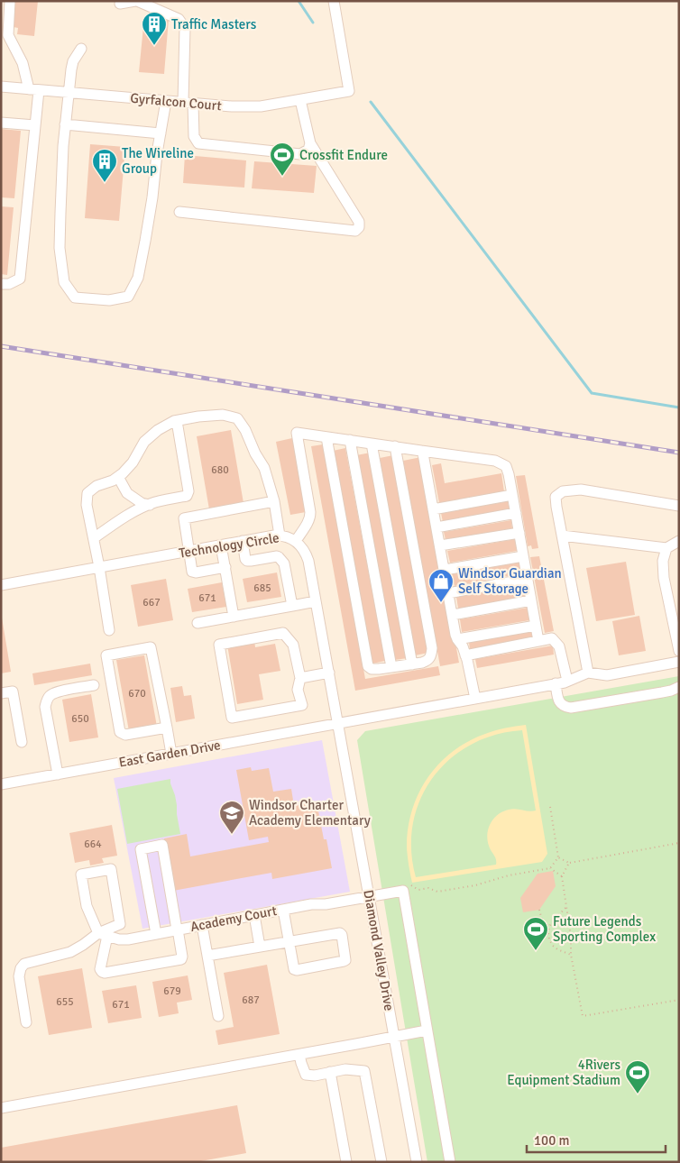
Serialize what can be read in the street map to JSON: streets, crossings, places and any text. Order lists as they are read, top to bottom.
{
  "streets": {
    "street": [
      "Gyrfalcon Court",
      "Technology Circle",
      "East Garden Drive",
      "Academy Court",
      "Diamond Valley Drive"
    ]
  },
  "crossings": [
    ["Technology Circle", "East Garden Drive"],
    ["Technology Circle", "Diamond Valley Drive"],
    ["East Garden Drive", "Diamond Valley Drive"],
    ["Academy Court", "Diamond Valley Drive"]
  ],
  "places": {
    "building": ["Traffic Masters", "The Wireline Group"],
    "sports": ["Crossfit Endure", "Future Legends Sporting Complex", "4Rivers Equipment Stadium"],
    "shop": ["Windsor Guardian Self Storage"],
    "school or university": ["Windsor Charter Academy Elementary"]
  },
  "house_numbers": [
    "680",
    "685",
    "671",
    "667",
    "670",
    "650",
    "664",
    "679",
    "687",
    "655",
    "671"
  ],
  "scale_bar": "100 m"
}
